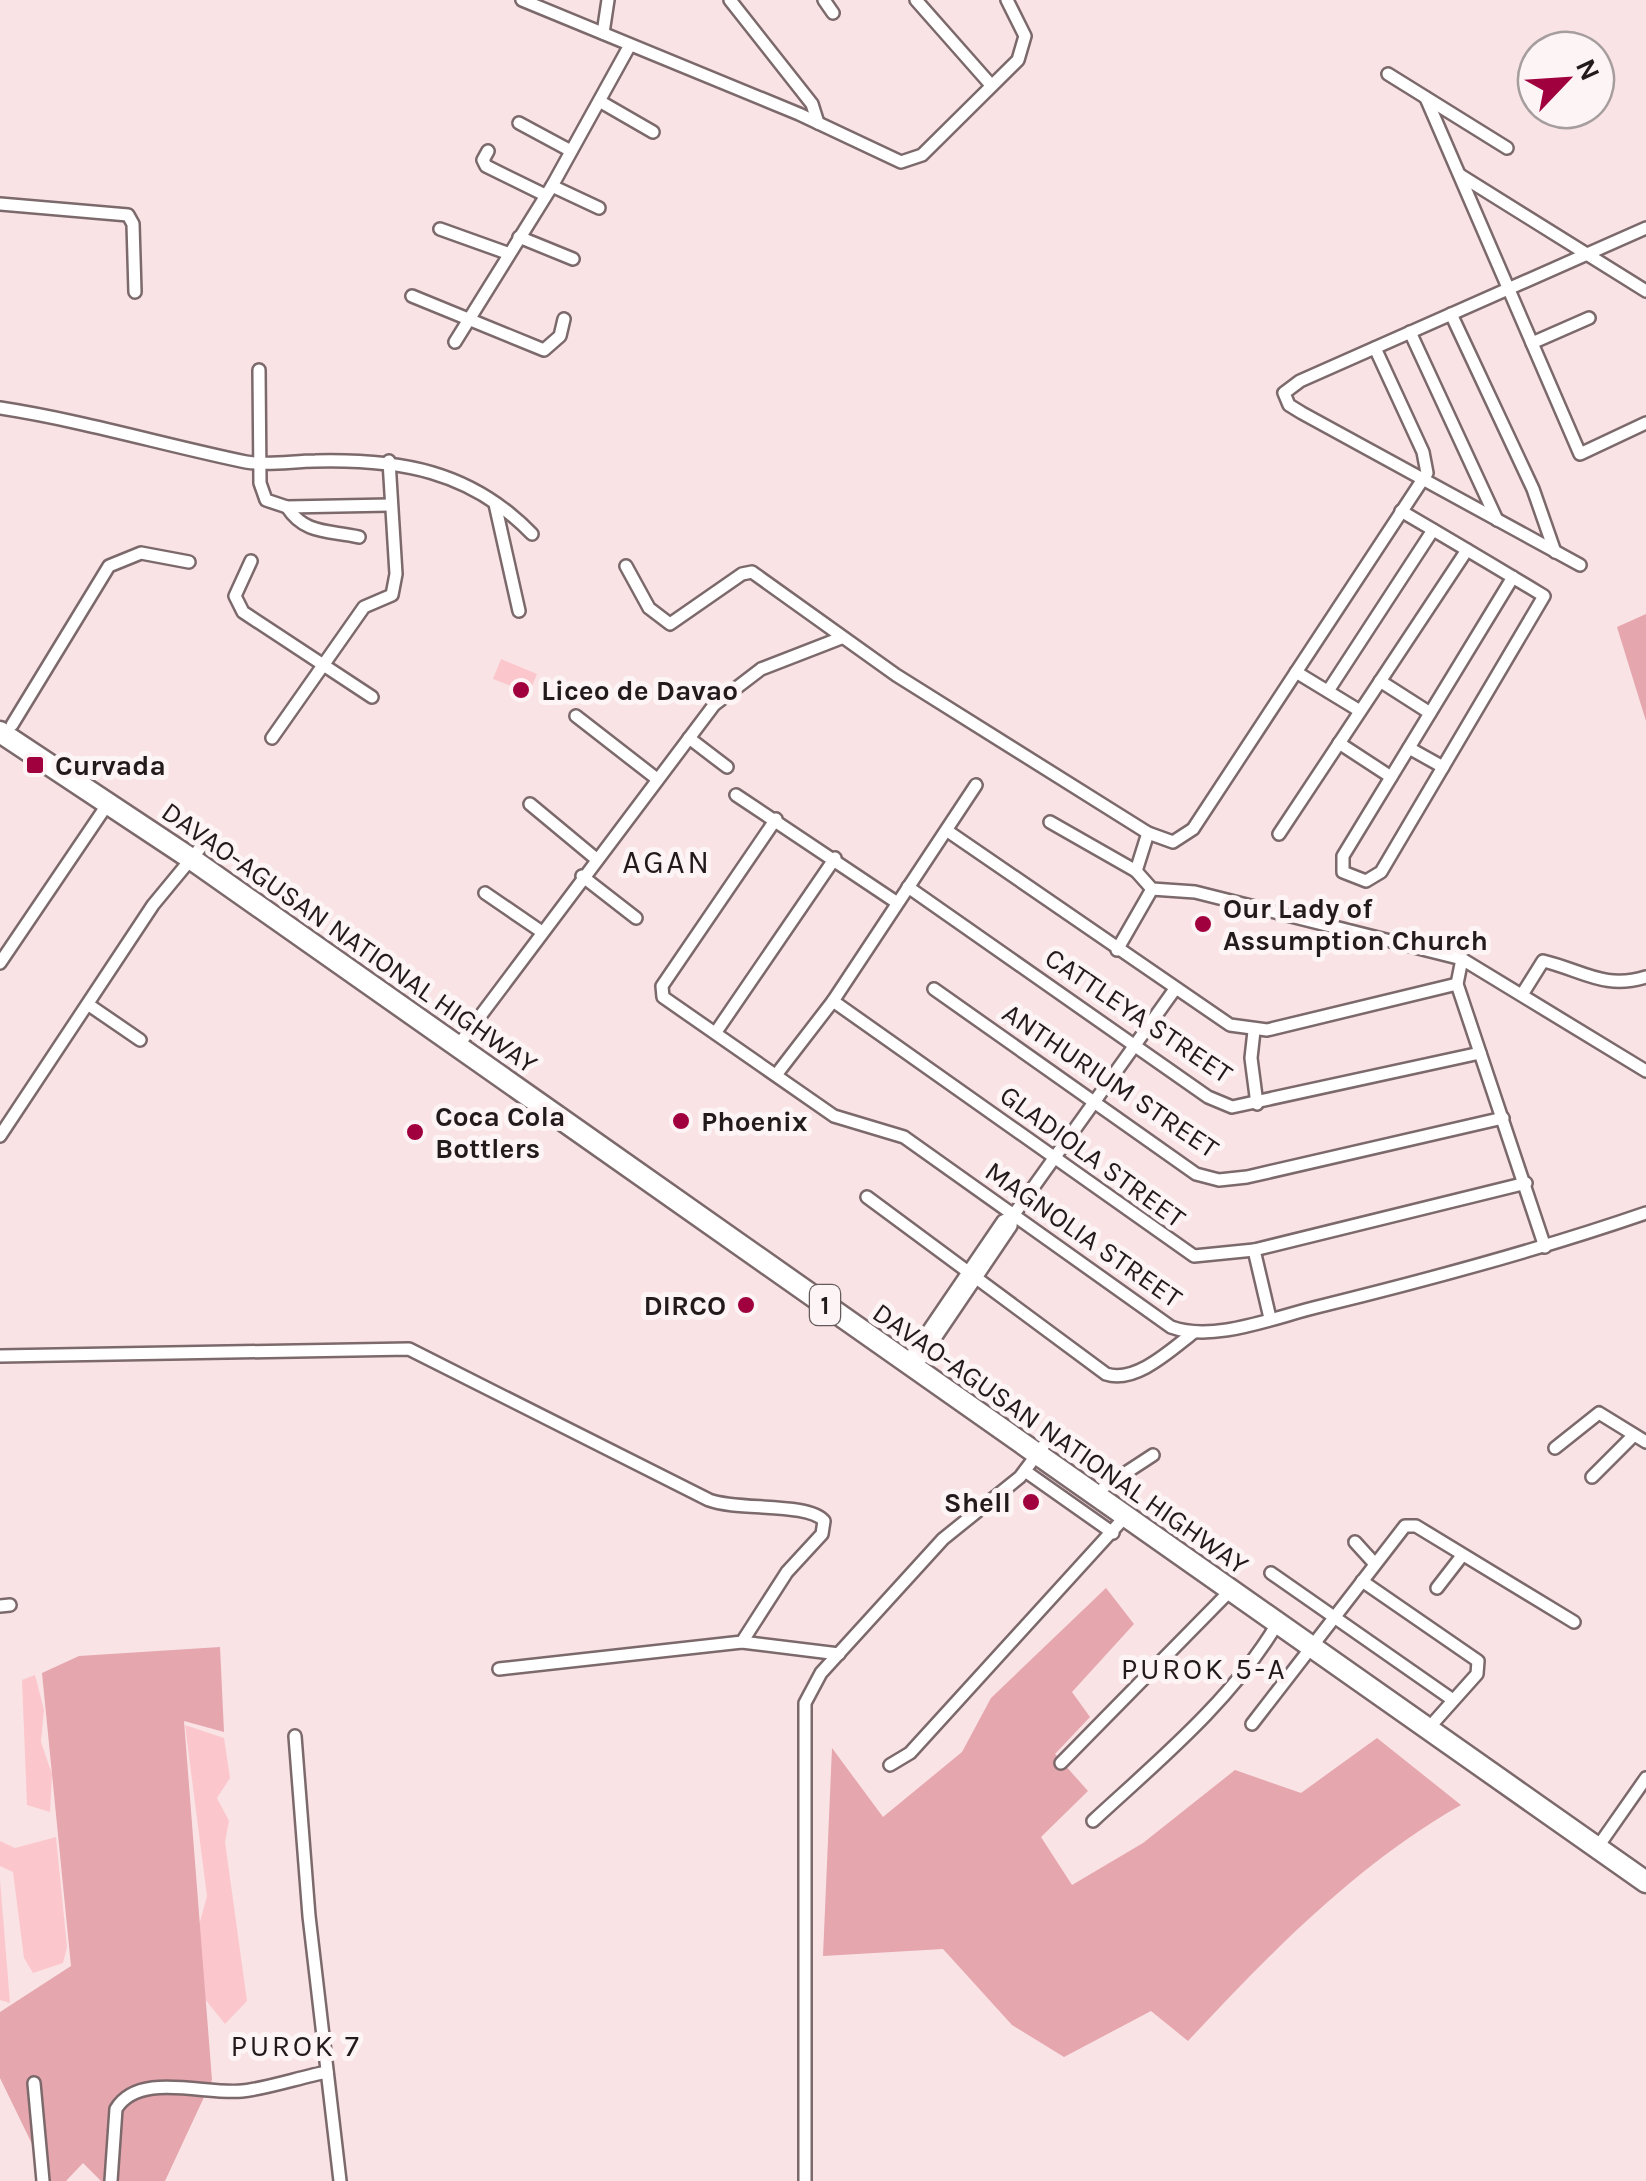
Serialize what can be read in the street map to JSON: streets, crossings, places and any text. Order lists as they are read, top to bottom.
{
  "streets": {
    "highway": ["DAVAO-AGUSAN NATIONAL HIGHWAY", "1"],
    "street": [
      "CATTLEYA STREET",
      "ANTHURIUM STREET",
      "GLADIOLA STREET",
      "MAGNOLIA STREET"
    ]
  },
  "districts": ["AGAN", "PUROK 5-A", "PUROK 7"],
  "places": {
    "other": [
      "Liceo de Davao",
      "Our Lady of Assumption Church",
      "Phoenix",
      "Coca Cola Bottlers",
      "DIRCO",
      "Shell"
    ],
    "transit": ["Curvada"]
  },
  "north": "top right"
}
